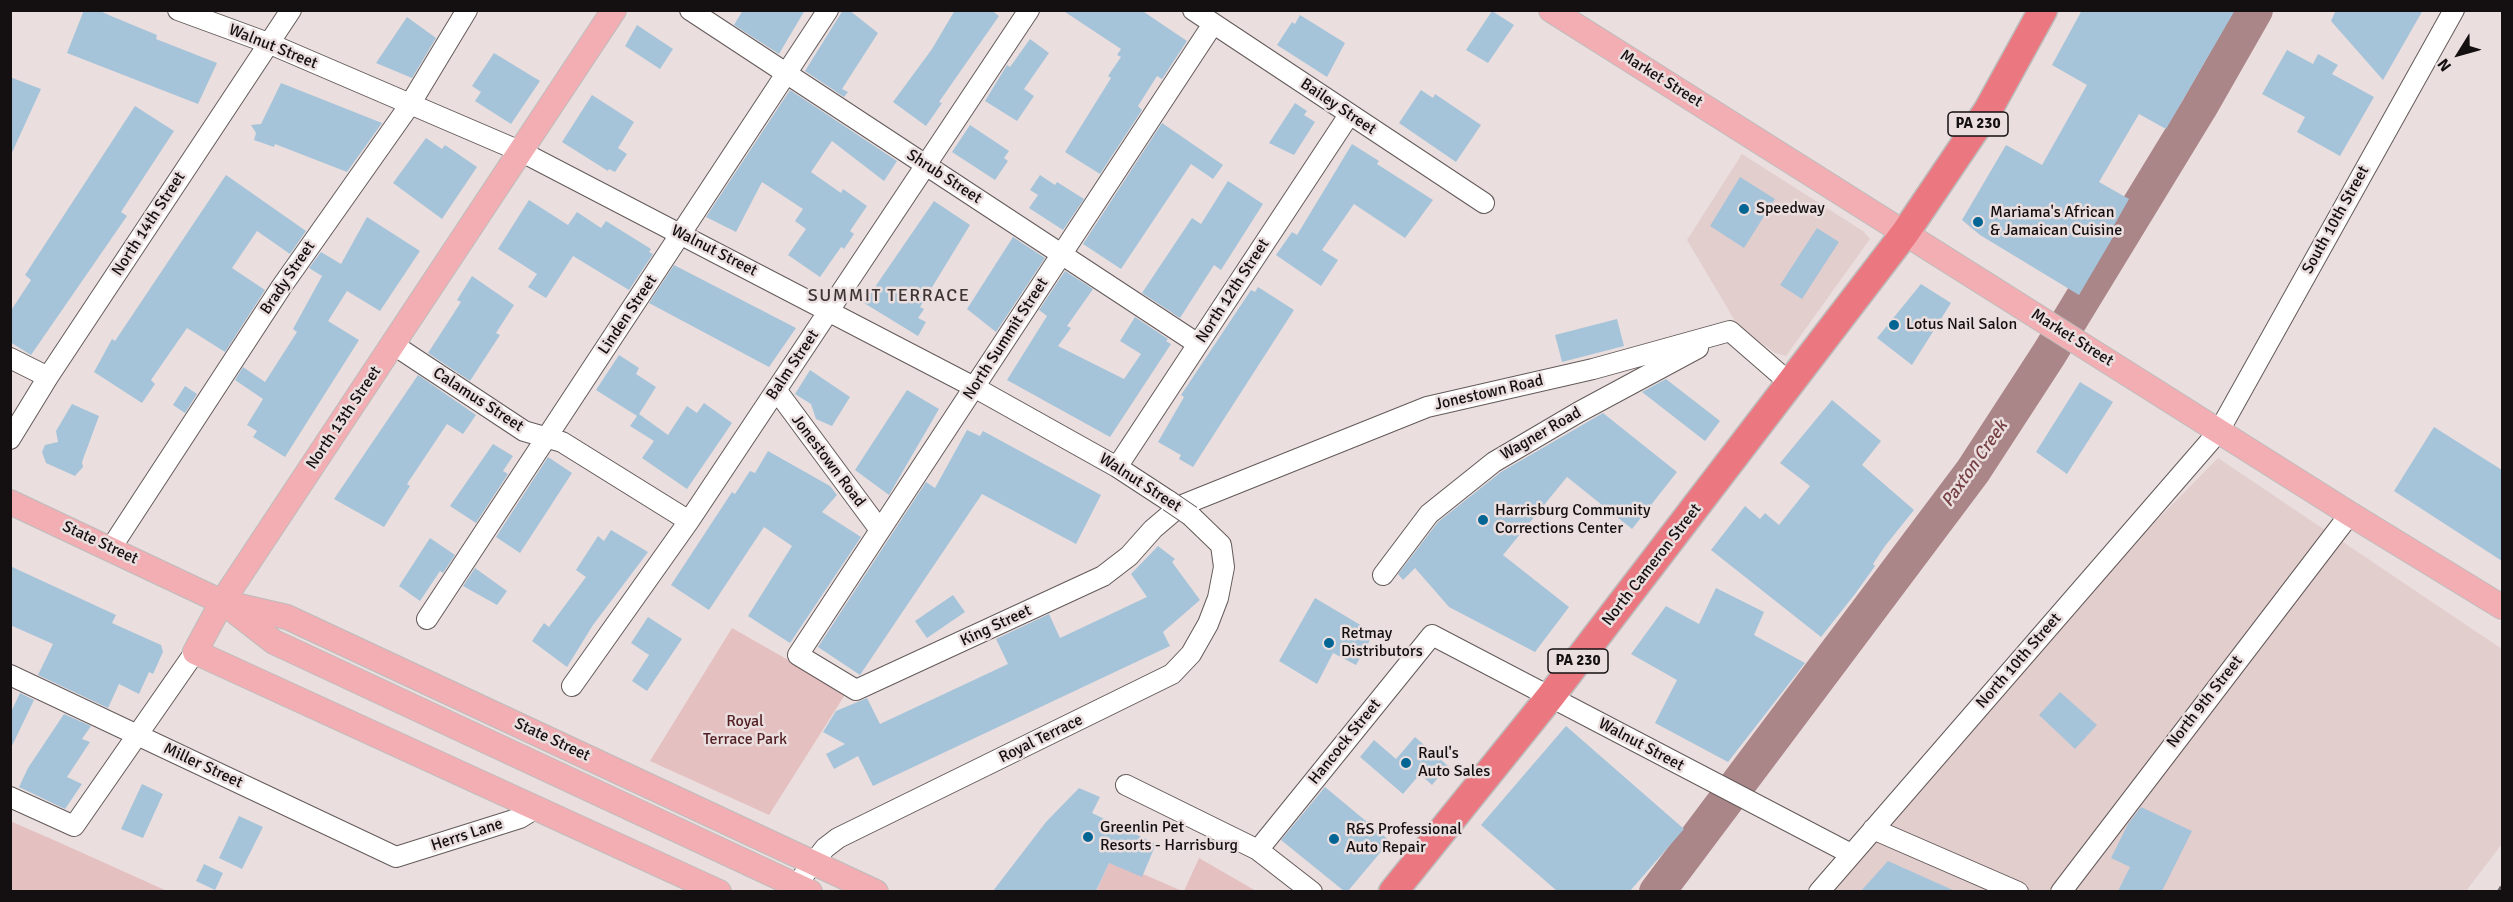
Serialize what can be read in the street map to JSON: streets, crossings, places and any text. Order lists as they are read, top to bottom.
{
  "streets": {
    "highway": ["PA 230", "North Cameron Street"],
    "main road": ["Market Street", "North 13th Street", "State Street"],
    "street": [
      "Walnut Street",
      "Bailey Street",
      "Shrub Street",
      "South 10th Street",
      "North 14th Street",
      "Brady Street",
      "North 12th Street",
      "Linden Street",
      "North Summit Street",
      "Balm Street",
      "Jonestown Road",
      "Calamus Street",
      "Wagner Road",
      "King Street",
      "North 10th Street",
      "North 9th Street",
      "Royal Terrace",
      "Hancock Street",
      "Miller Street",
      "Herrs Lane"
    ]
  },
  "crossings": [
    ["Walnut Street", "North 14th Street"],
    ["Walnut Street", "Brady Street"],
    ["Walnut Street", "North 12th Street"],
    ["Walnut Street", "Linden Street"],
    ["Walnut Street", "North Summit Street"],
    ["Walnut Street", "Balm Street"],
    ["Walnut Street", "Jonestown Road"],
    ["Walnut Street", "North 13th Street"],
    ["Walnut Street", "North Cameron Street"],
    ["Walnut Street", "King Street"],
    ["Walnut Street", "North 10th Street"],
    ["Walnut Street", "Royal Terrace"],
    ["Walnut Street", "Hancock Street"],
    ["Market Street", "PA 230"],
    ["Market Street", "South 10th Street"],
    ["Market Street", "North Cameron Street"],
    ["Market Street", "North 10th Street"],
    ["Market Street", "North 9th Street"],
    ["Bailey Street", "North 12th Street"],
    ["Bailey Street", "North Summit Street"],
    ["PA 230", "North Cameron Street"],
    ["Shrub Street", "North 12th Street"],
    ["Shrub Street", "Linden Street"],
    ["Shrub Street", "North Summit Street"],
    ["Shrub Street", "Balm Street"],
    ["South 10th Street", "North 10th Street"],
    ["Brady Street", "State Street"],
    ["Linden Street", "Calamus Street"],
    ["North Summit Street", "Jonestown Road"],
    ["North Summit Street", "King Street"],
    ["Balm Street", "Jonestown Road"],
    ["Balm Street", "Calamus Street"],
    ["Jonestown Road", "Wagner Road"],
    ["Jonestown Road", "King Street"],
    ["Calamus Street", "North 13th Street"],
    ["North 13th Street", "State Street"],
    ["North 13th Street", "Miller Street"],
    ["State Street", "Royal Terrace"],
    ["Miller Street", "Herrs Lane"]
  ],
  "districts": ["SUMMIT TERRACE"],
  "water": ["Paxton Creek"],
  "parks": ["Royal Terrace Park"],
  "places": [
    "Speedway",
    "Mariama's African & Jamaican Cuisine",
    "Lotus Nail Salon",
    "Harrisburg Community Corrections Center",
    "Retmay Distributors",
    "Raul's Auto Sales",
    "Greenlin Pet Resorts - Harrisburg",
    "R&S Professional Auto Repair"
  ],
  "north": "bottom left"
}
